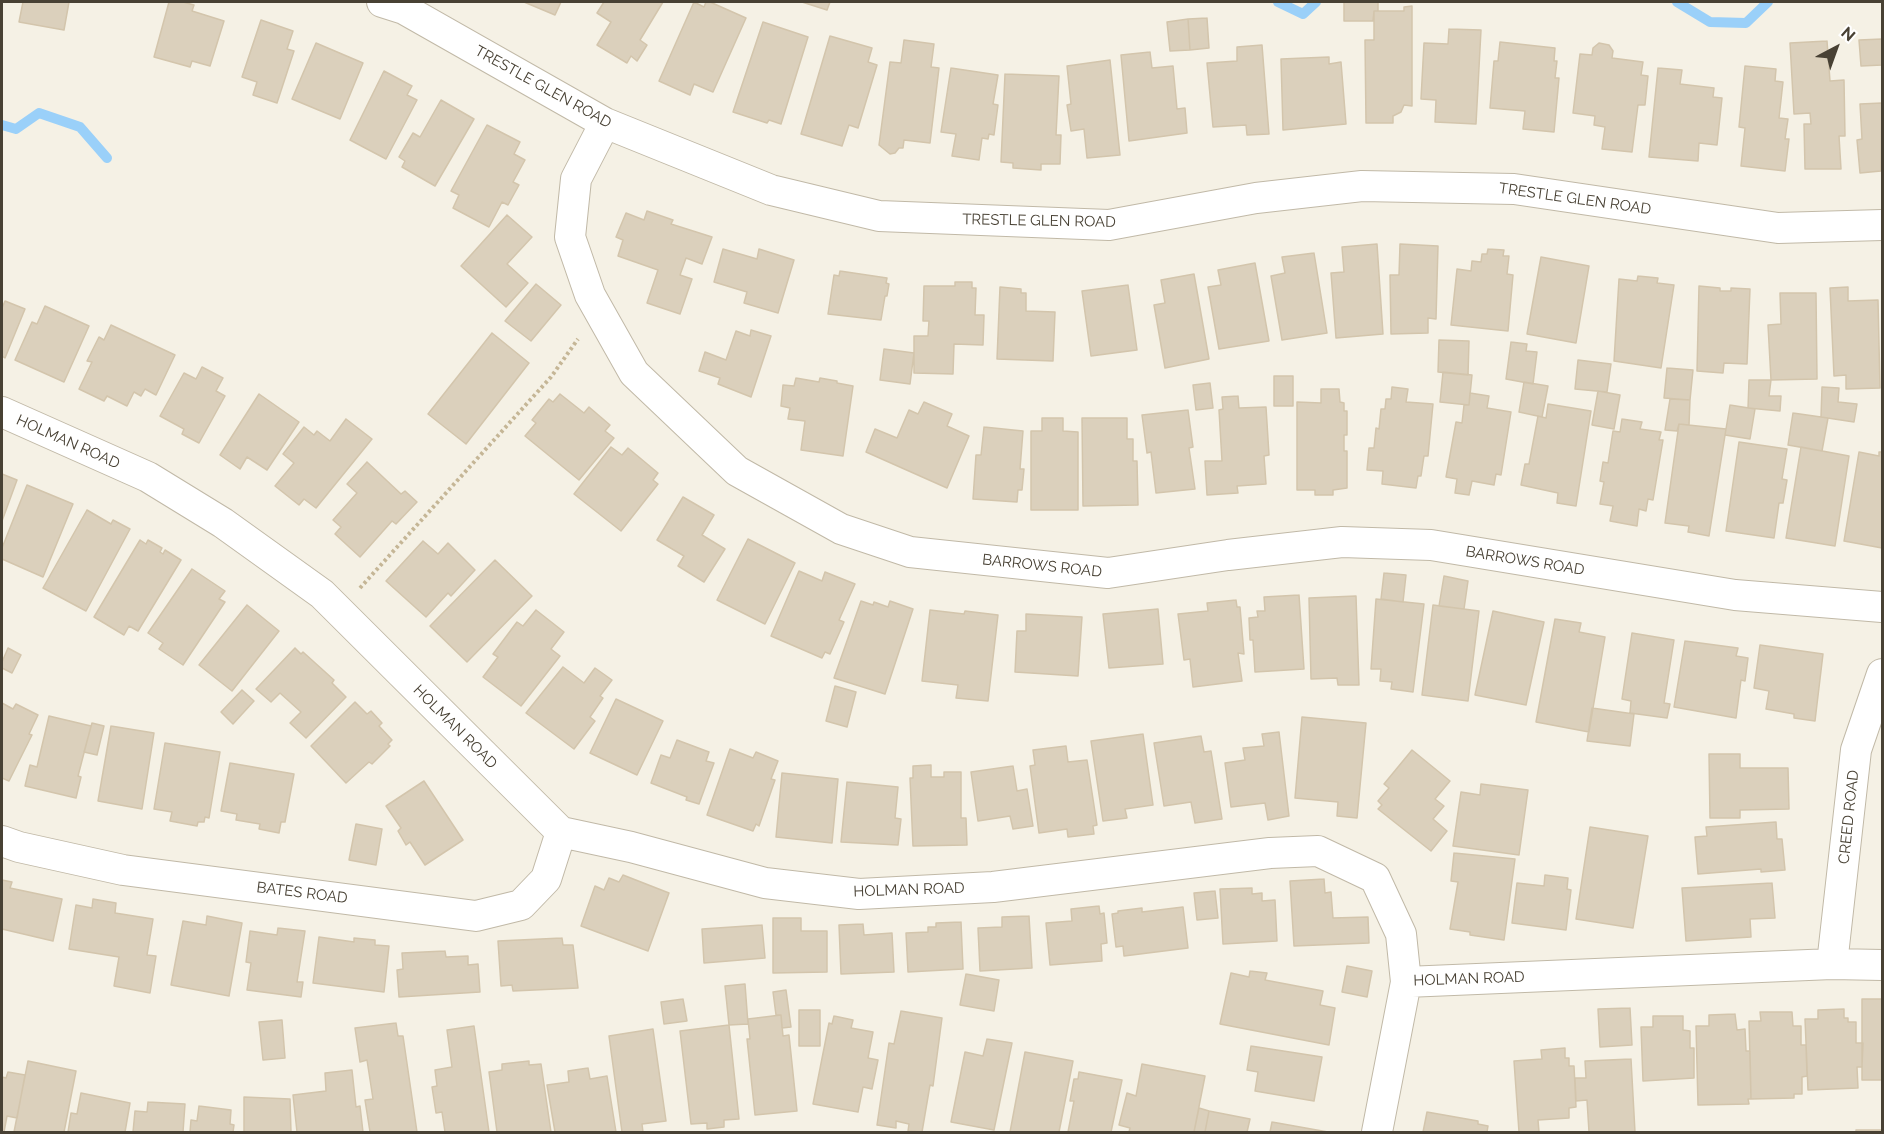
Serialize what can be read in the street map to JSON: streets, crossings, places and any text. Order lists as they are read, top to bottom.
{
  "streets": {
    "street": [
      "TRESTLE GLEN ROAD",
      "HOLMAN ROAD",
      "BARROWS ROAD",
      "CREED ROAD",
      "BATES ROAD"
    ]
  },
  "crossings": [
    ["TRESTLE GLEN ROAD", "BARROWS ROAD"],
    ["HOLMAN ROAD", "CREED ROAD"],
    ["HOLMAN ROAD", "BATES ROAD"]
  ],
  "north": "top right"
}
